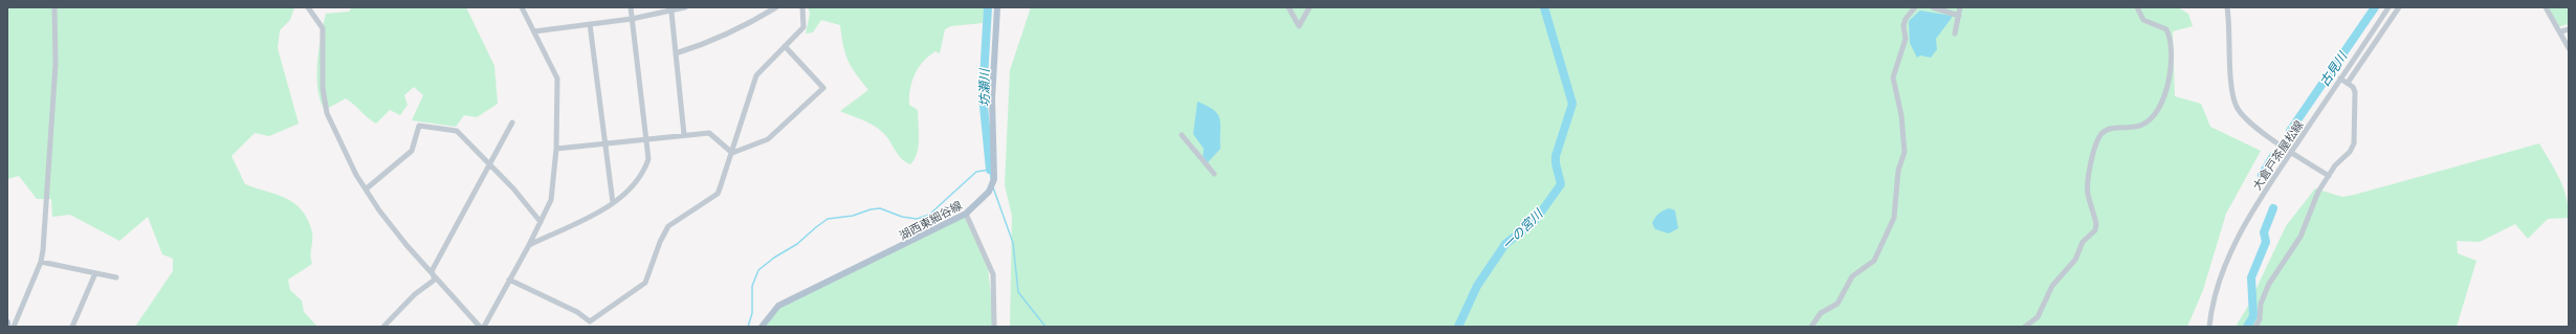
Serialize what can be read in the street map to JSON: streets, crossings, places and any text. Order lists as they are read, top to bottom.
{
  "streets": {
    "main road": ["湖西東細谷線"],
    "street": ["大倉戸茶屋松線"]
  },
  "water": ["古見川", "坊瀬川", "一の宮川"]
}
